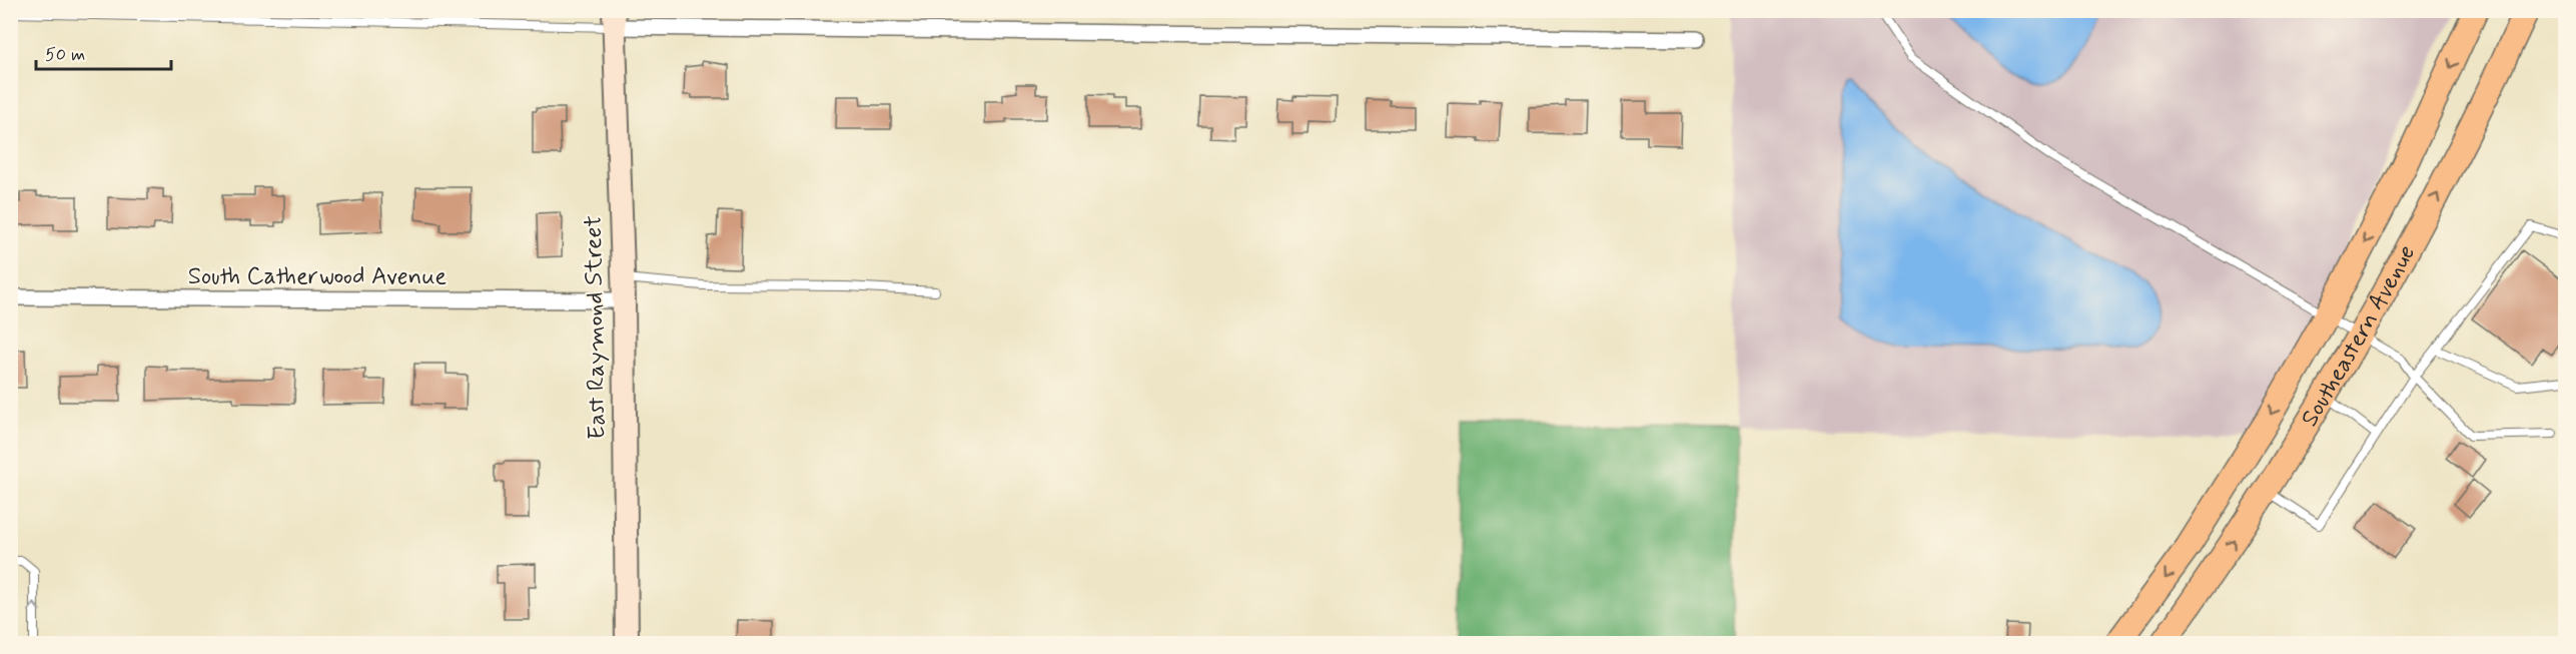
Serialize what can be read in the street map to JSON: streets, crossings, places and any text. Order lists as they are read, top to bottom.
{
  "streets": {
    "main road": ["East Raymond Street", "Southeastern Avenue"],
    "street": ["South Catherwood Avenue"]
  },
  "crossings": [
    ["South Catherwood Avenue", "East Raymond Street"]
  ],
  "scale_bar": "50 m"
}
